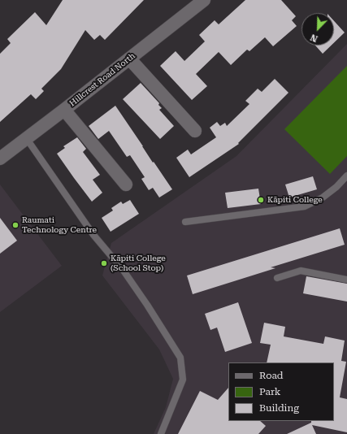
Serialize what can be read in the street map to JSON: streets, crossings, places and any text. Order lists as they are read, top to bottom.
{
  "streets": {
    "street": ["Hillcrest Road North"]
  },
  "places": ["Kāpiti College", "Raumati Technology Centre", "Kāpiti College (School Stop)"],
  "legend": ["Road", "Park", "Building"],
  "north": "bottom left"
}
